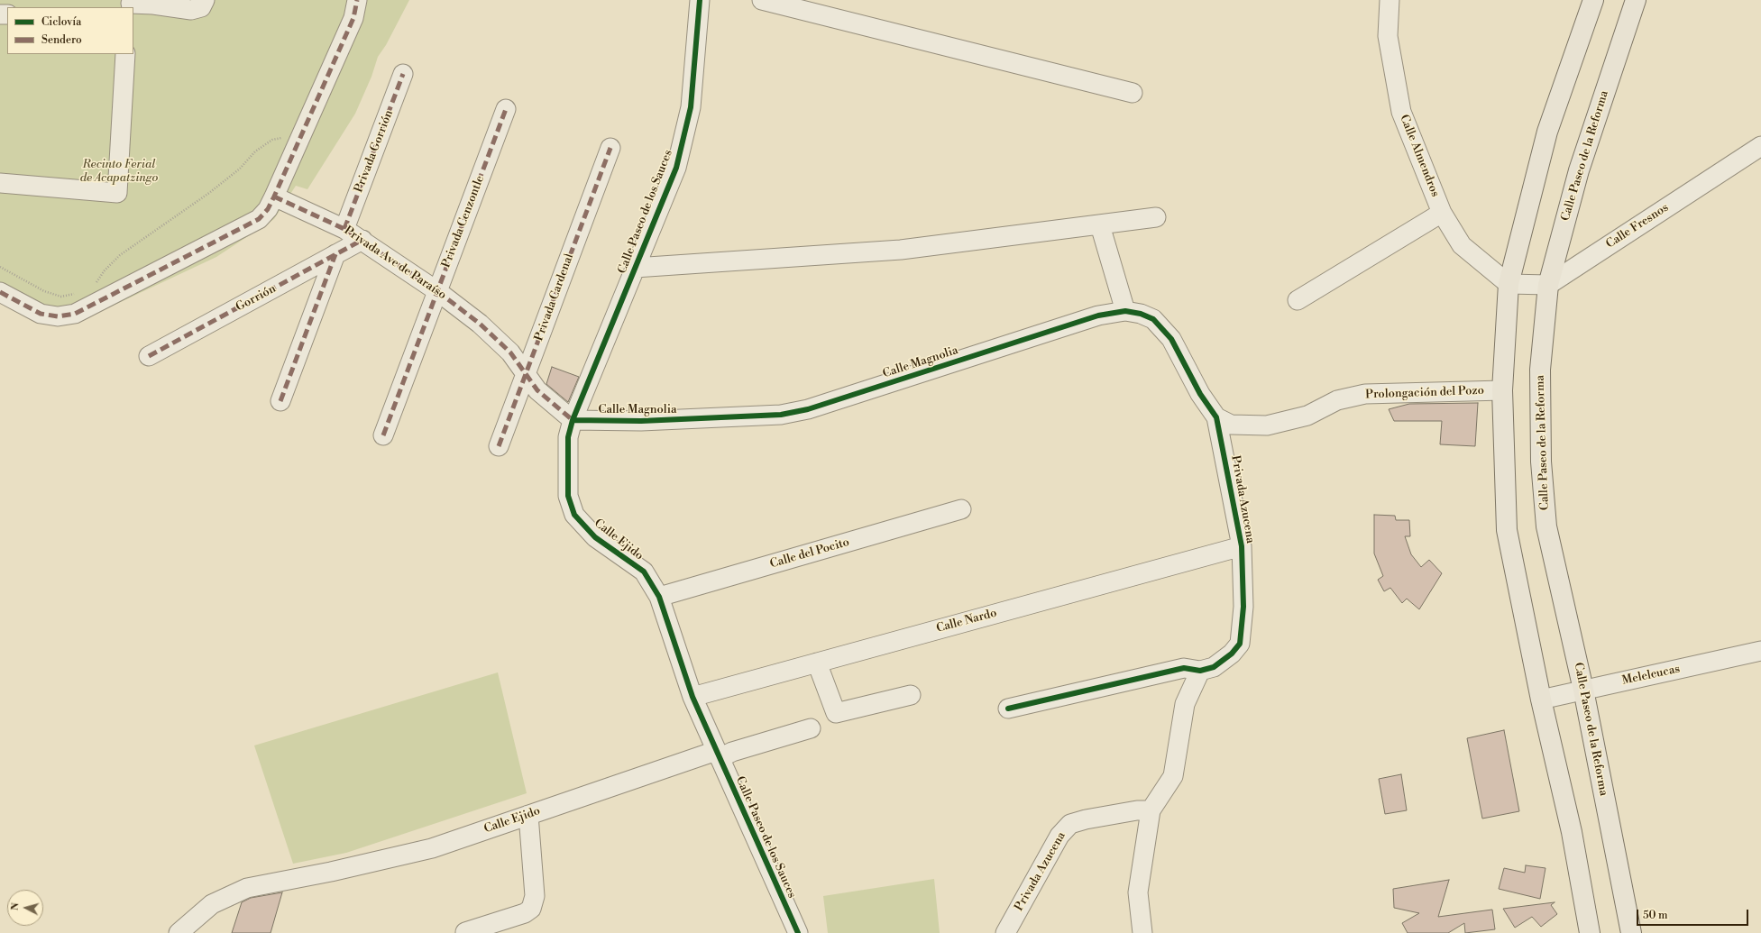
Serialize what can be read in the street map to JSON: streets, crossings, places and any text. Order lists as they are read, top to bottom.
{
  "streets": {
    "main road": ["Calle Paseo de la Reforma"],
    "street": [
      "Privada Gorrión",
      "Calle Almendros",
      "Calle Paseo de los Sauces",
      "Privada Cenzontle",
      "Calle Fresnos",
      "Privada Ave de Paraíso",
      "Privada Cardenal",
      "Gorrión",
      "Calle Magnolia",
      "Prolongación del Pozo",
      "Privada Azucena",
      "Calle Ejido",
      "Calle del Pocito",
      "Calle Nardo",
      "Meleleucas"
    ]
  },
  "crossings": [
    ["Privada Gorrión", "Privada Ave de Paraíso"],
    ["Calle Paseo de la Reforma", "Calle Fresnos"],
    ["Calle Paseo de la Reforma", "Meleleucas"],
    ["Calle Paseo de los Sauces", "Privada Ave de Paraíso"],
    ["Calle Paseo de los Sauces", "Calle Magnolia"],
    ["Calle Paseo de los Sauces", "Calle Ejido"],
    ["Privada Cenzontle", "Privada Ave de Paraíso"],
    ["Privada Ave de Paraíso", "Privada Cardenal"],
    ["Privada Ave de Paraíso", "Gorrión"],
    ["Privada Ave de Paraíso", "Calle Magnolia"],
    ["Privada Ave de Paraíso", "Calle Ejido"],
    ["Calle Magnolia", "Prolongación del Pozo"],
    ["Calle Magnolia", "Privada Azucena"],
    ["Calle Magnolia", "Calle Ejido"],
    ["Prolongación del Pozo", "Privada Azucena"],
    ["Privada Azucena", "Calle Nardo"],
    ["Calle Ejido", "Calle del Pocito"],
    ["Calle Ejido", "Calle Nardo"]
  ],
  "parks": ["Recinto Ferial de Acapatzingo"],
  "legend": ["Ciclovía", "Sendero"],
  "scale_bar": "50 m",
  "north": "left"
}
